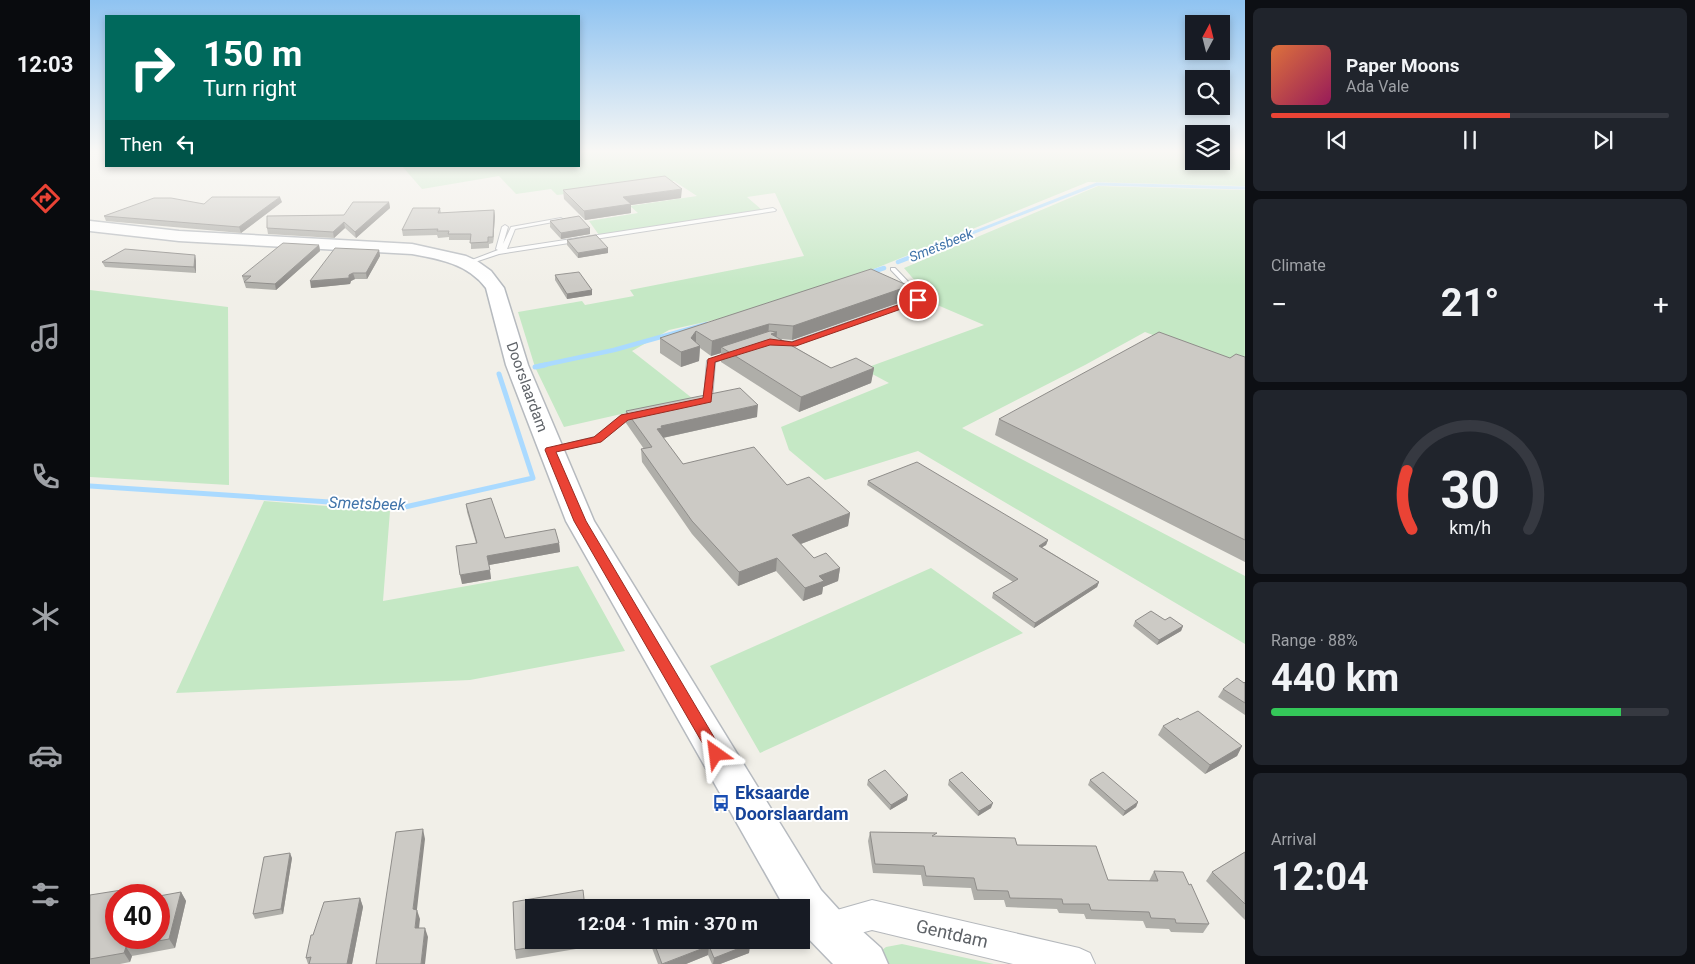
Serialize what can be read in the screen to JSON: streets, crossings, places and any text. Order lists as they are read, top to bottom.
{
  "streets": {
    "street": ["Doorslaardam", "Gentdam"]
  },
  "crossings": [
    ["Doorslaardam", "Gentdam"]
  ],
  "water": ["Smetsbeek"],
  "places": {
    "bus stop": ["Eksaarde Doorslaardam"]
  },
  "north": "top",
  "page": {
    "tabs": "12:03",
    "turn": ["150 m", "Turn right"],
    "song": ["Paper Moons", "Ada Vale"],
    "then": "Then",
    "tile": [
      "Climate",
      ["Range · 88%", "440 km"],
      ["Arrival", "12:04"]
    ],
    "heat": ["−", "21°", "+"],
    "limit": "40",
    "trip": "12:04 · 1 min · 370 m",
    "gauge": ["30", "km/h"]
  }
}
